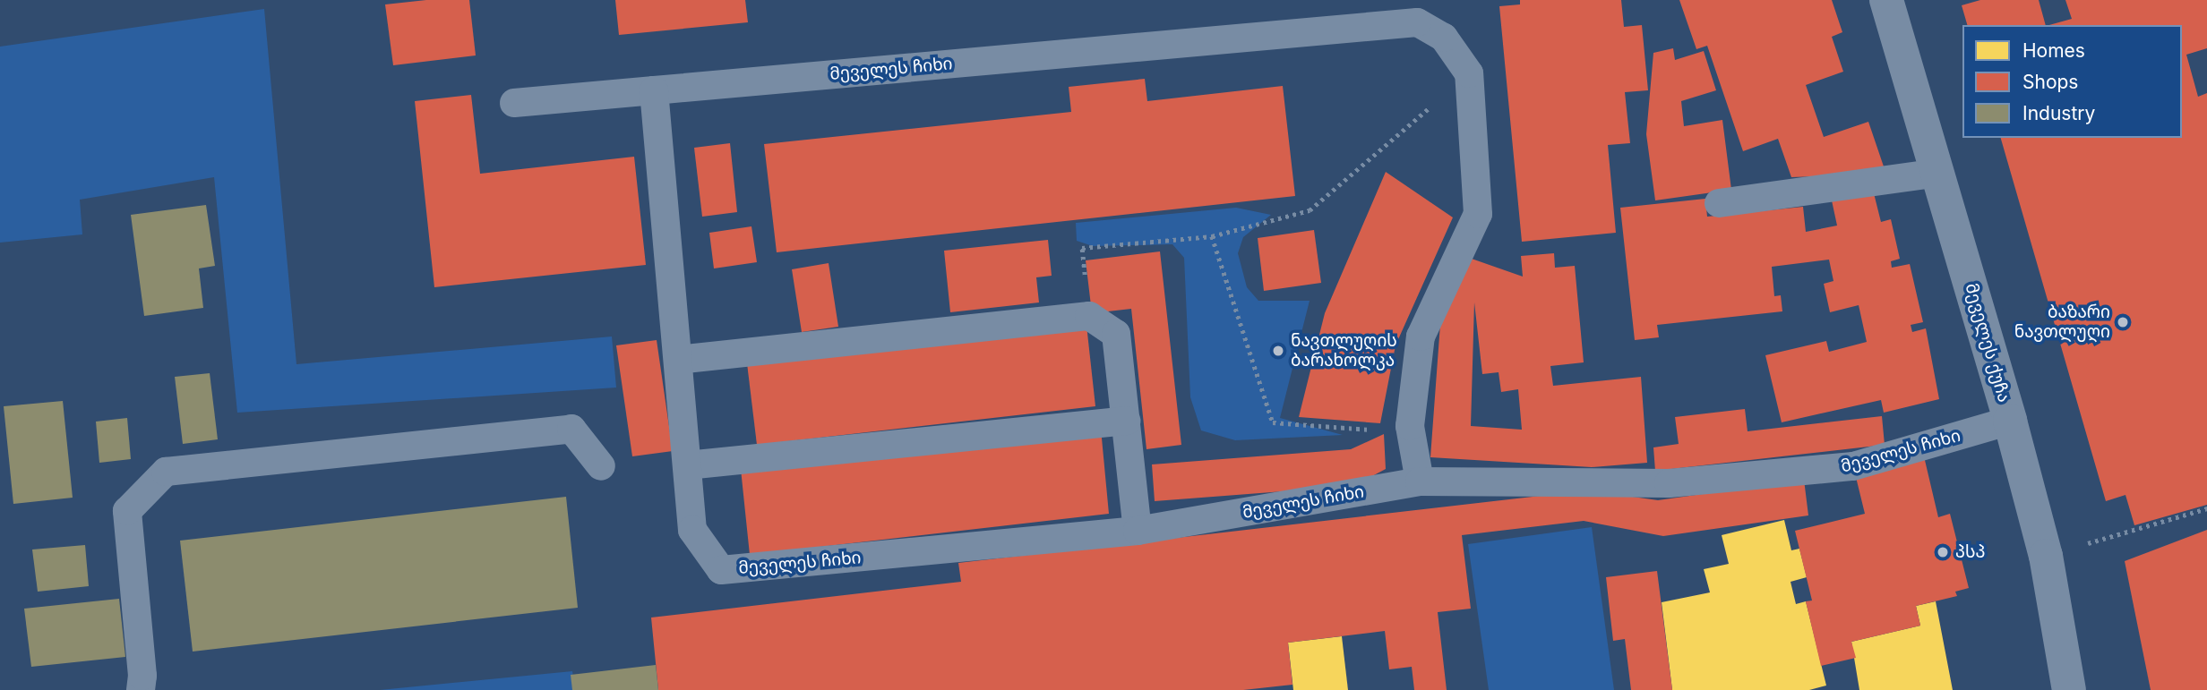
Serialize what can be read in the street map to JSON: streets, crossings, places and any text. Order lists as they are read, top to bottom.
{
  "streets": {
    "street": ["მეველეს ქუჩა"],
    "lane": ["მეველეს ჩიხი"]
  },
  "crossings": [
    ["მეველეს ჩიხი", "მეველეს ქუჩა"]
  ],
  "places": ["ბაზარი ნავთლუღი", "ნავთლუღის ბარახოლკა", "პსპ"],
  "legend": ["Homes", "Shops", "Industry"]
}
